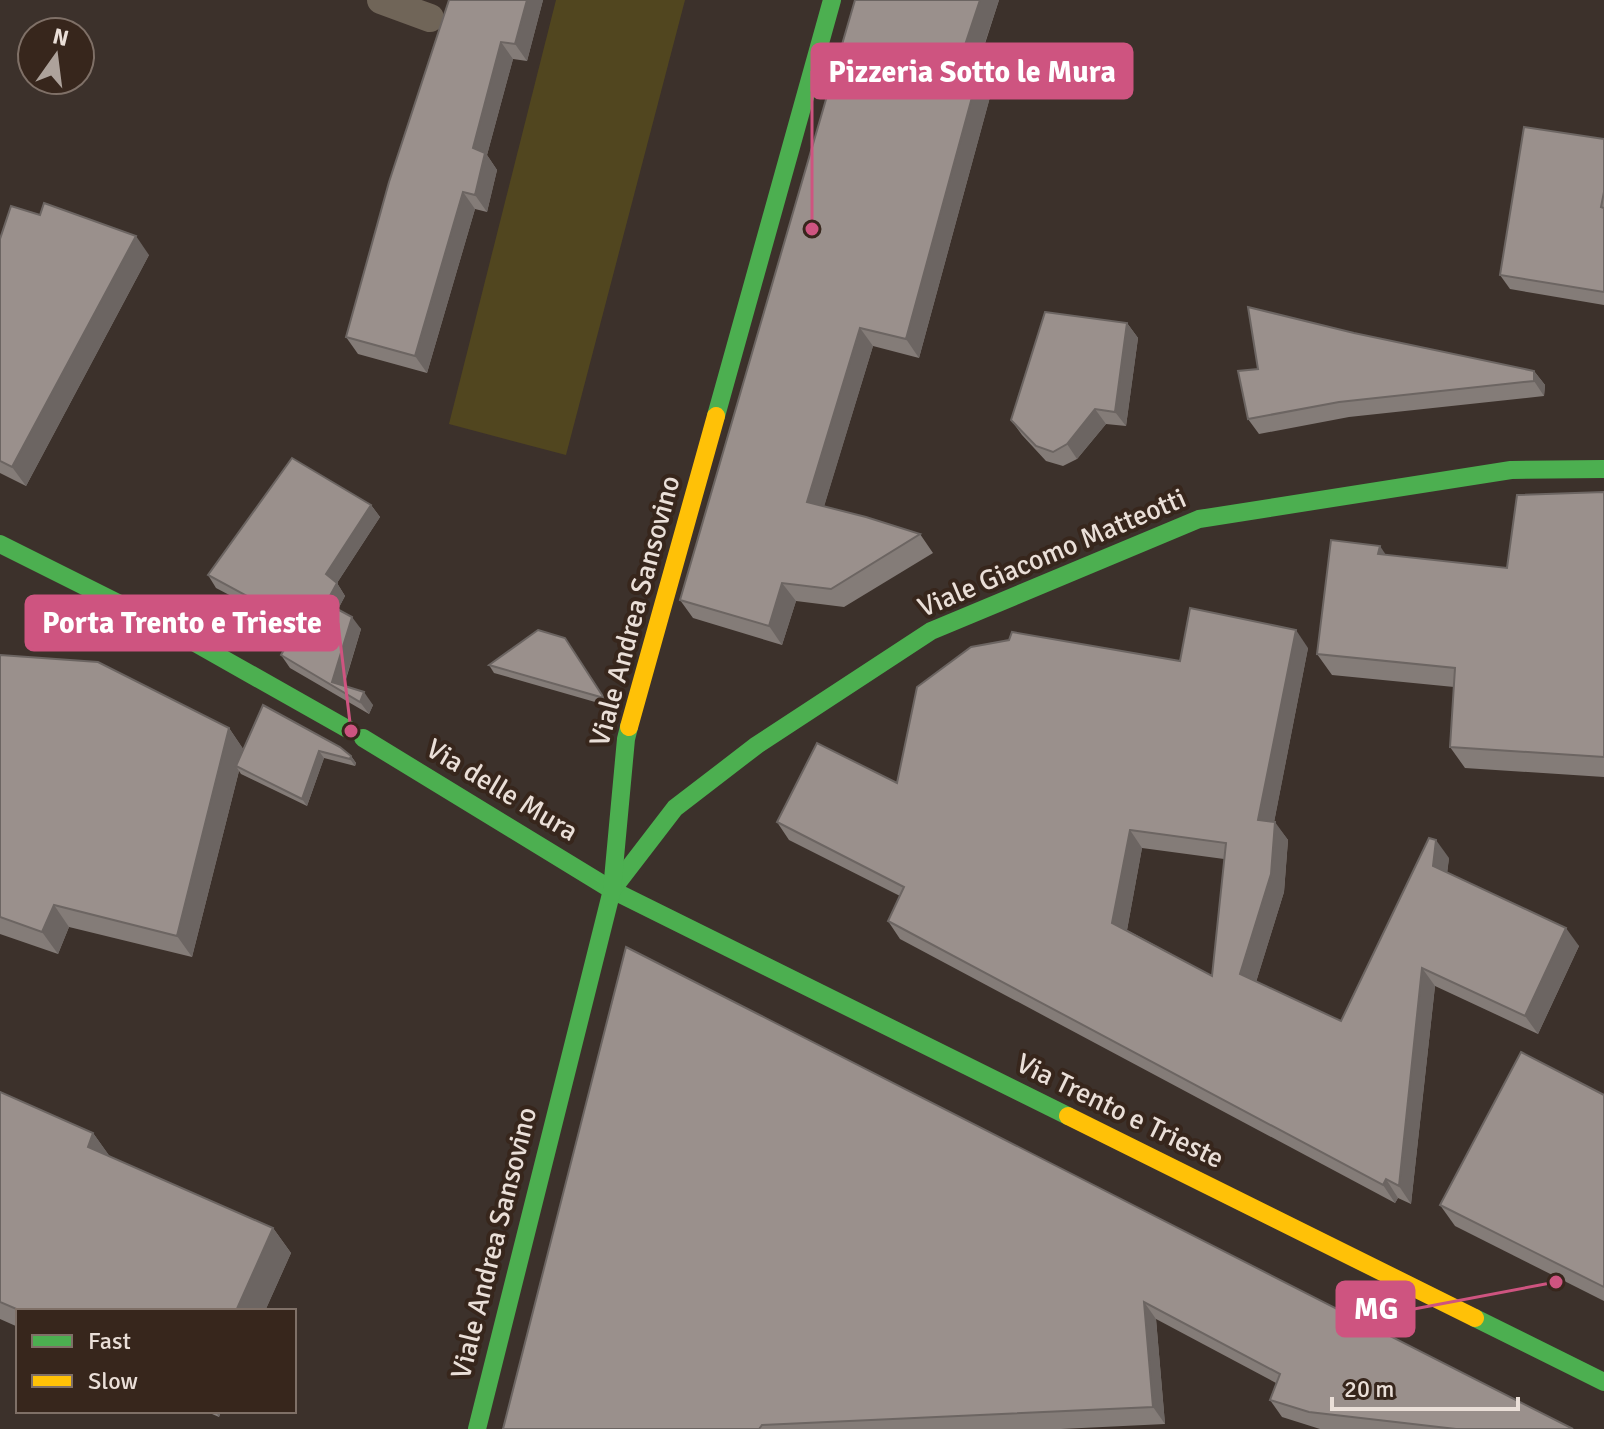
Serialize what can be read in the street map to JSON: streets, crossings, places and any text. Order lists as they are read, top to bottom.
{
  "streets": {
    "main road": [
      "Viale Giacomo Matteotti",
      "Viale Andrea Sansovino",
      "Via delle Mura",
      "Via Trento e Trieste"
    ]
  },
  "crossings": [
    ["Viale Giacomo Matteotti", "Viale Andrea Sansovino"],
    ["Viale Giacomo Matteotti", "Via delle Mura"],
    ["Viale Giacomo Matteotti", "Via Trento e Trieste"],
    ["Viale Andrea Sansovino", "Via delle Mura"],
    ["Viale Andrea Sansovino", "Via Trento e Trieste"],
    ["Via delle Mura", "Via Trento e Trieste"]
  ],
  "places": ["Pizzeria Sotto le Mura", "Porta Trento e Trieste", "MG"],
  "legend": ["Fast", "Slow"],
  "scale_bar": "20 m",
  "north": "top"
}
